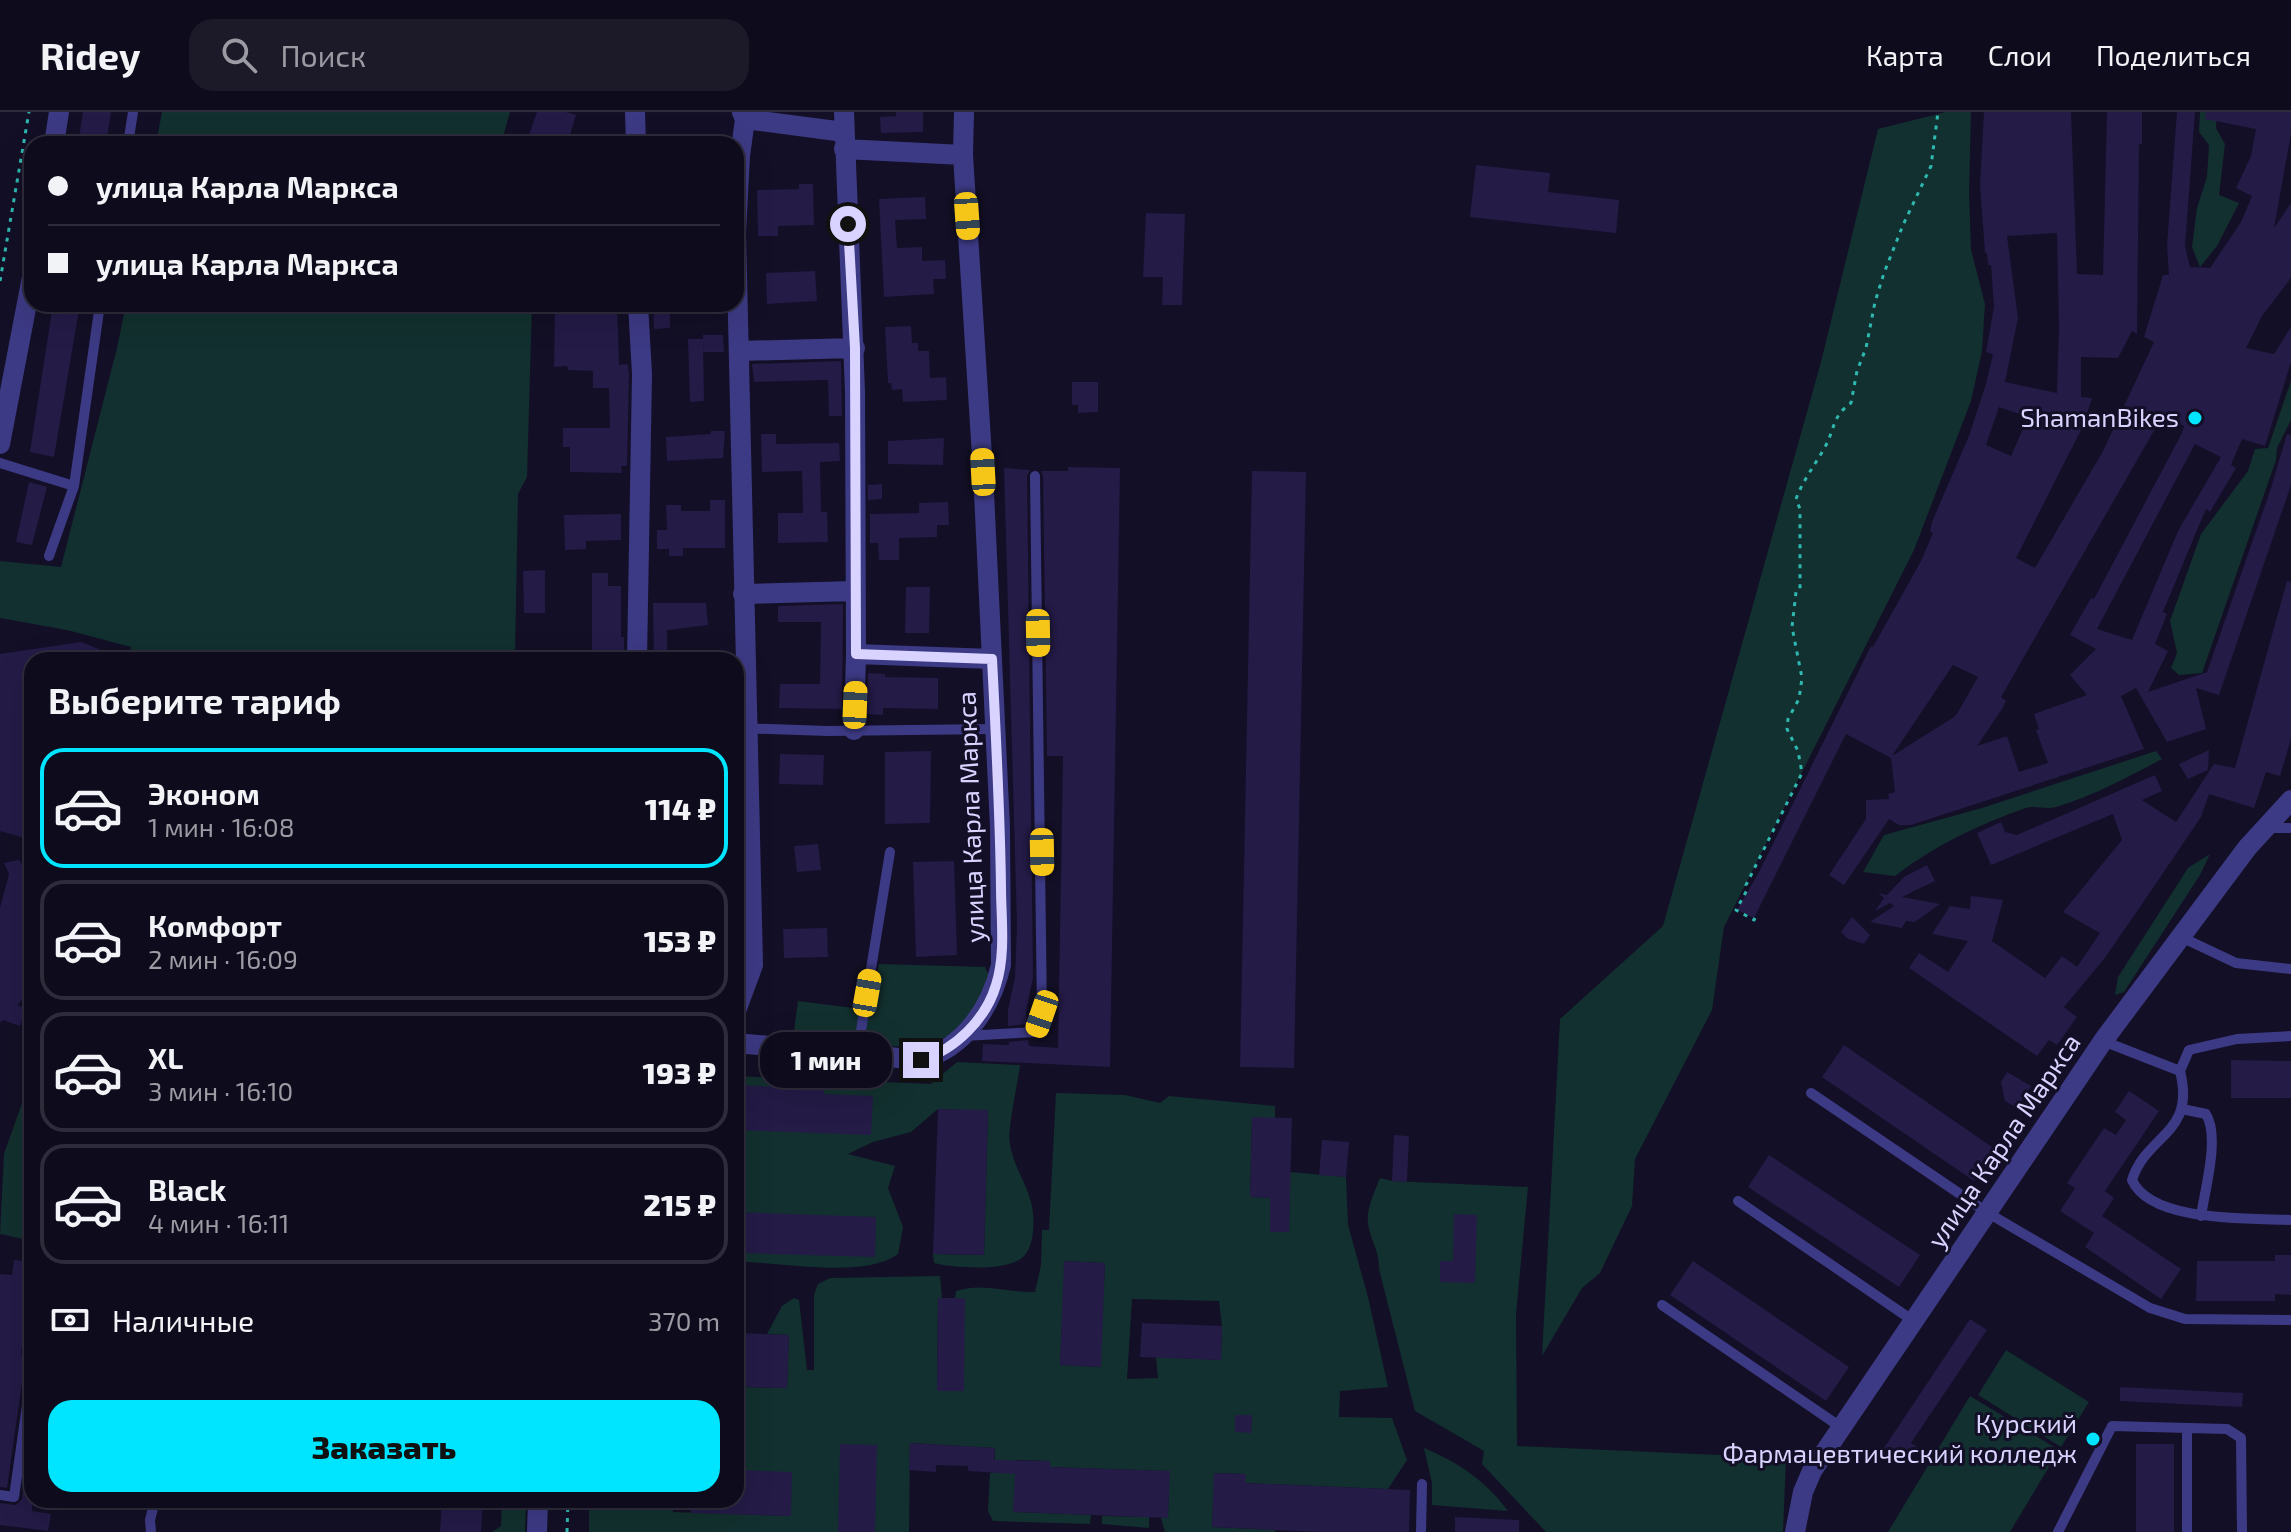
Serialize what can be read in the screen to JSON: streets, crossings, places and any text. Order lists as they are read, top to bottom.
{
  "streets": {
    "street": ["улица Карла Маркса"]
  },
  "places": ["ShamanBikes", "Курский Фармацевтический колледж"],
  "page": {
    "header": "Ridey",
    "search": "Поиск",
    "nav": ["Карта", "Слои", "Поделиться"],
    "banner": ["улица Карла Маркса", "улица Карла Маркса"],
    "heading": "Выберите тариф",
    "list": [
      {
        "name": "Эконом",
        "note": "1 мин · 16:08",
        "value": "114 ₽"
      },
      {
        "name": "Комфорт",
        "note": "2 мин · 16:09",
        "value": "153 ₽"
      },
      {
        "name": "XL",
        "note": "3 мин · 16:10",
        "value": "193 ₽"
      },
      {
        "name": "Black",
        "note": "4 мин · 16:11",
        "value": "215 ₽"
      }
    ],
    "bubble": "1 мин",
    "pay": ["Наличные", "370 m"],
    "buttons": "Заказать"
  }
}
